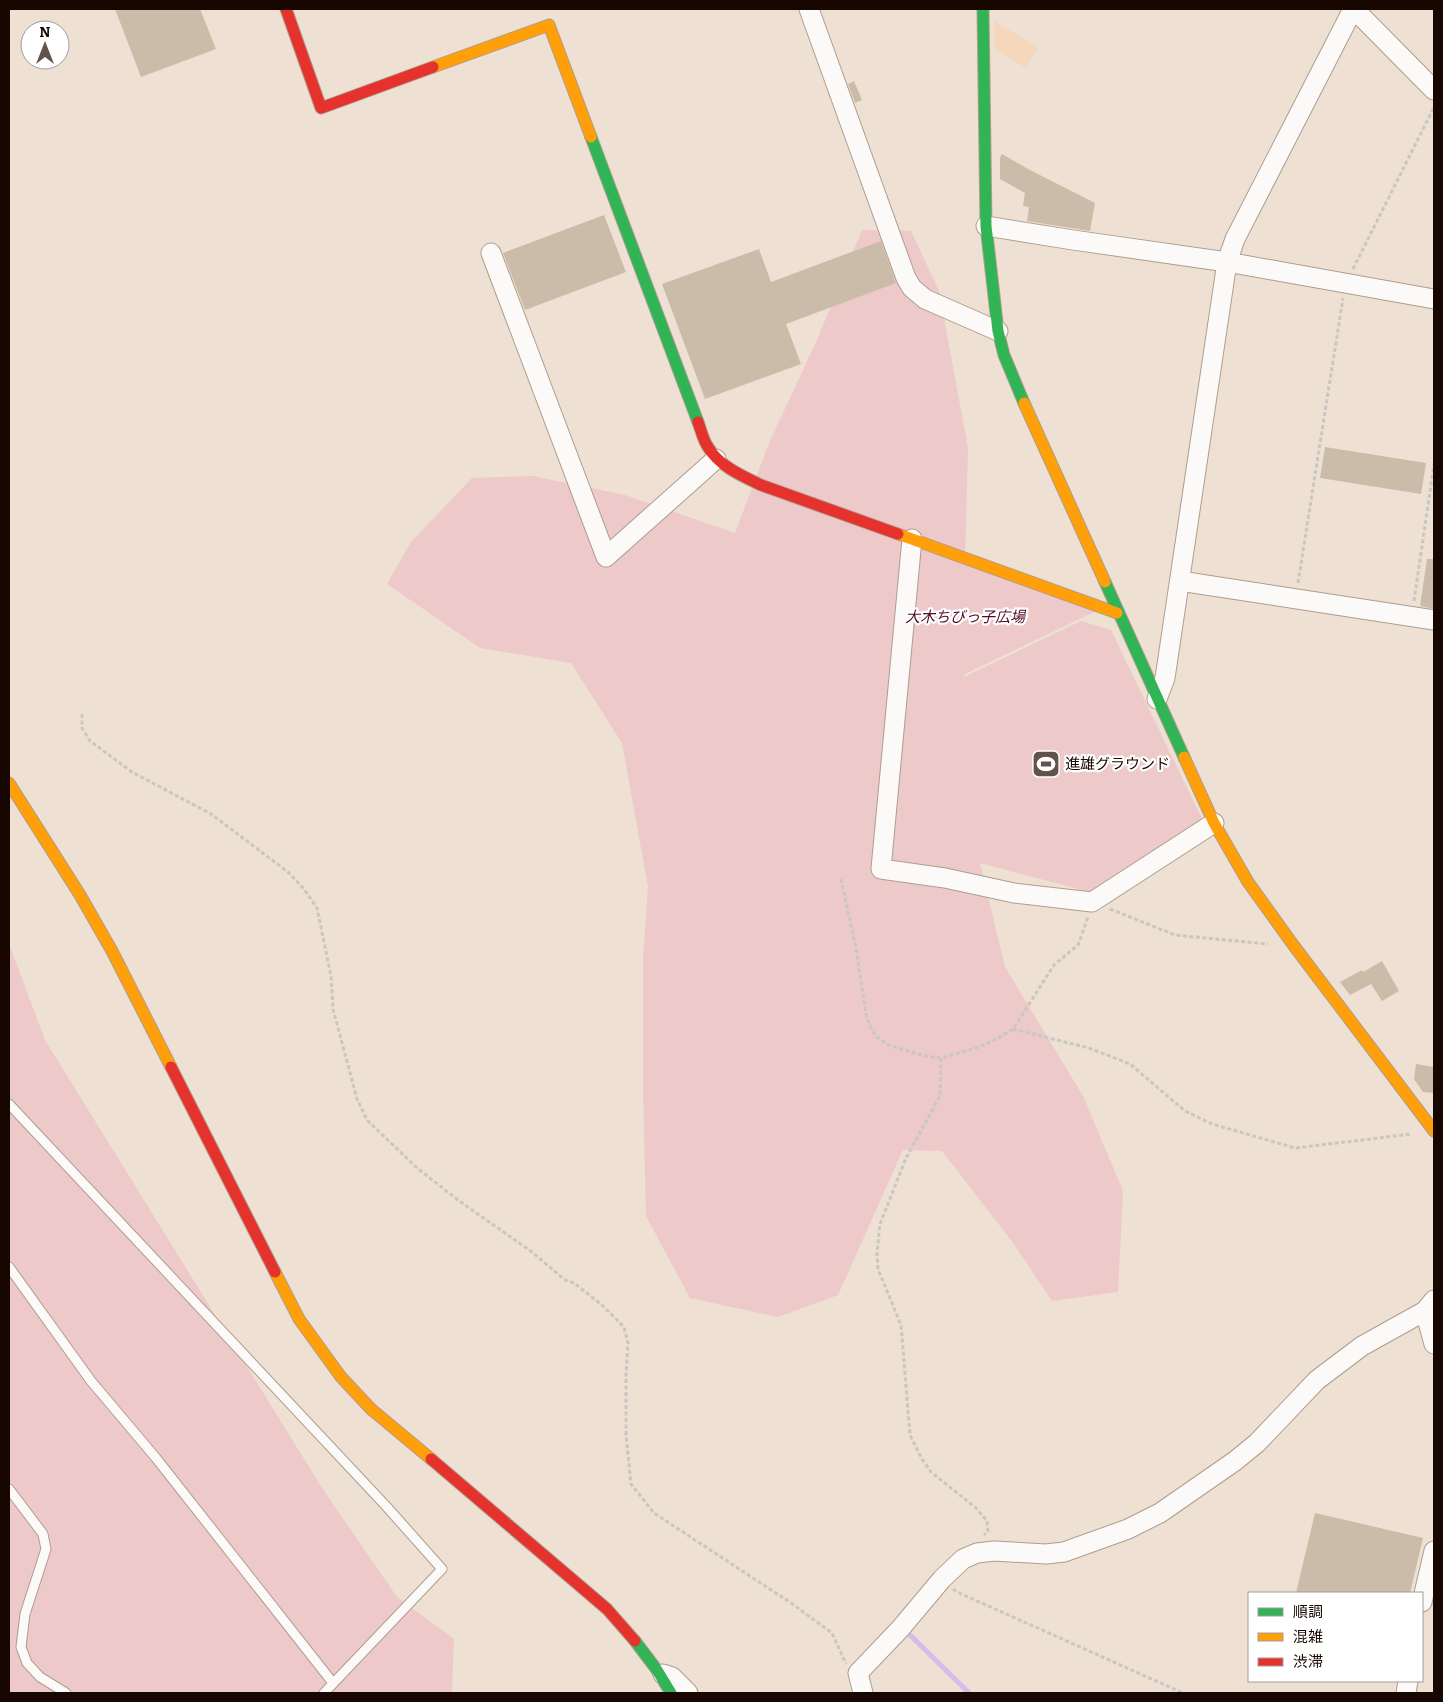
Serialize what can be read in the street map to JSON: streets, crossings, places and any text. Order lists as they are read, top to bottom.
{
  "parks": ["大木ちびっ子広場"],
  "places": {
    "sports": ["進雄グラウンド"]
  },
  "legend": ["順調", "混雑", "渋滞"],
  "north": "top"
}
